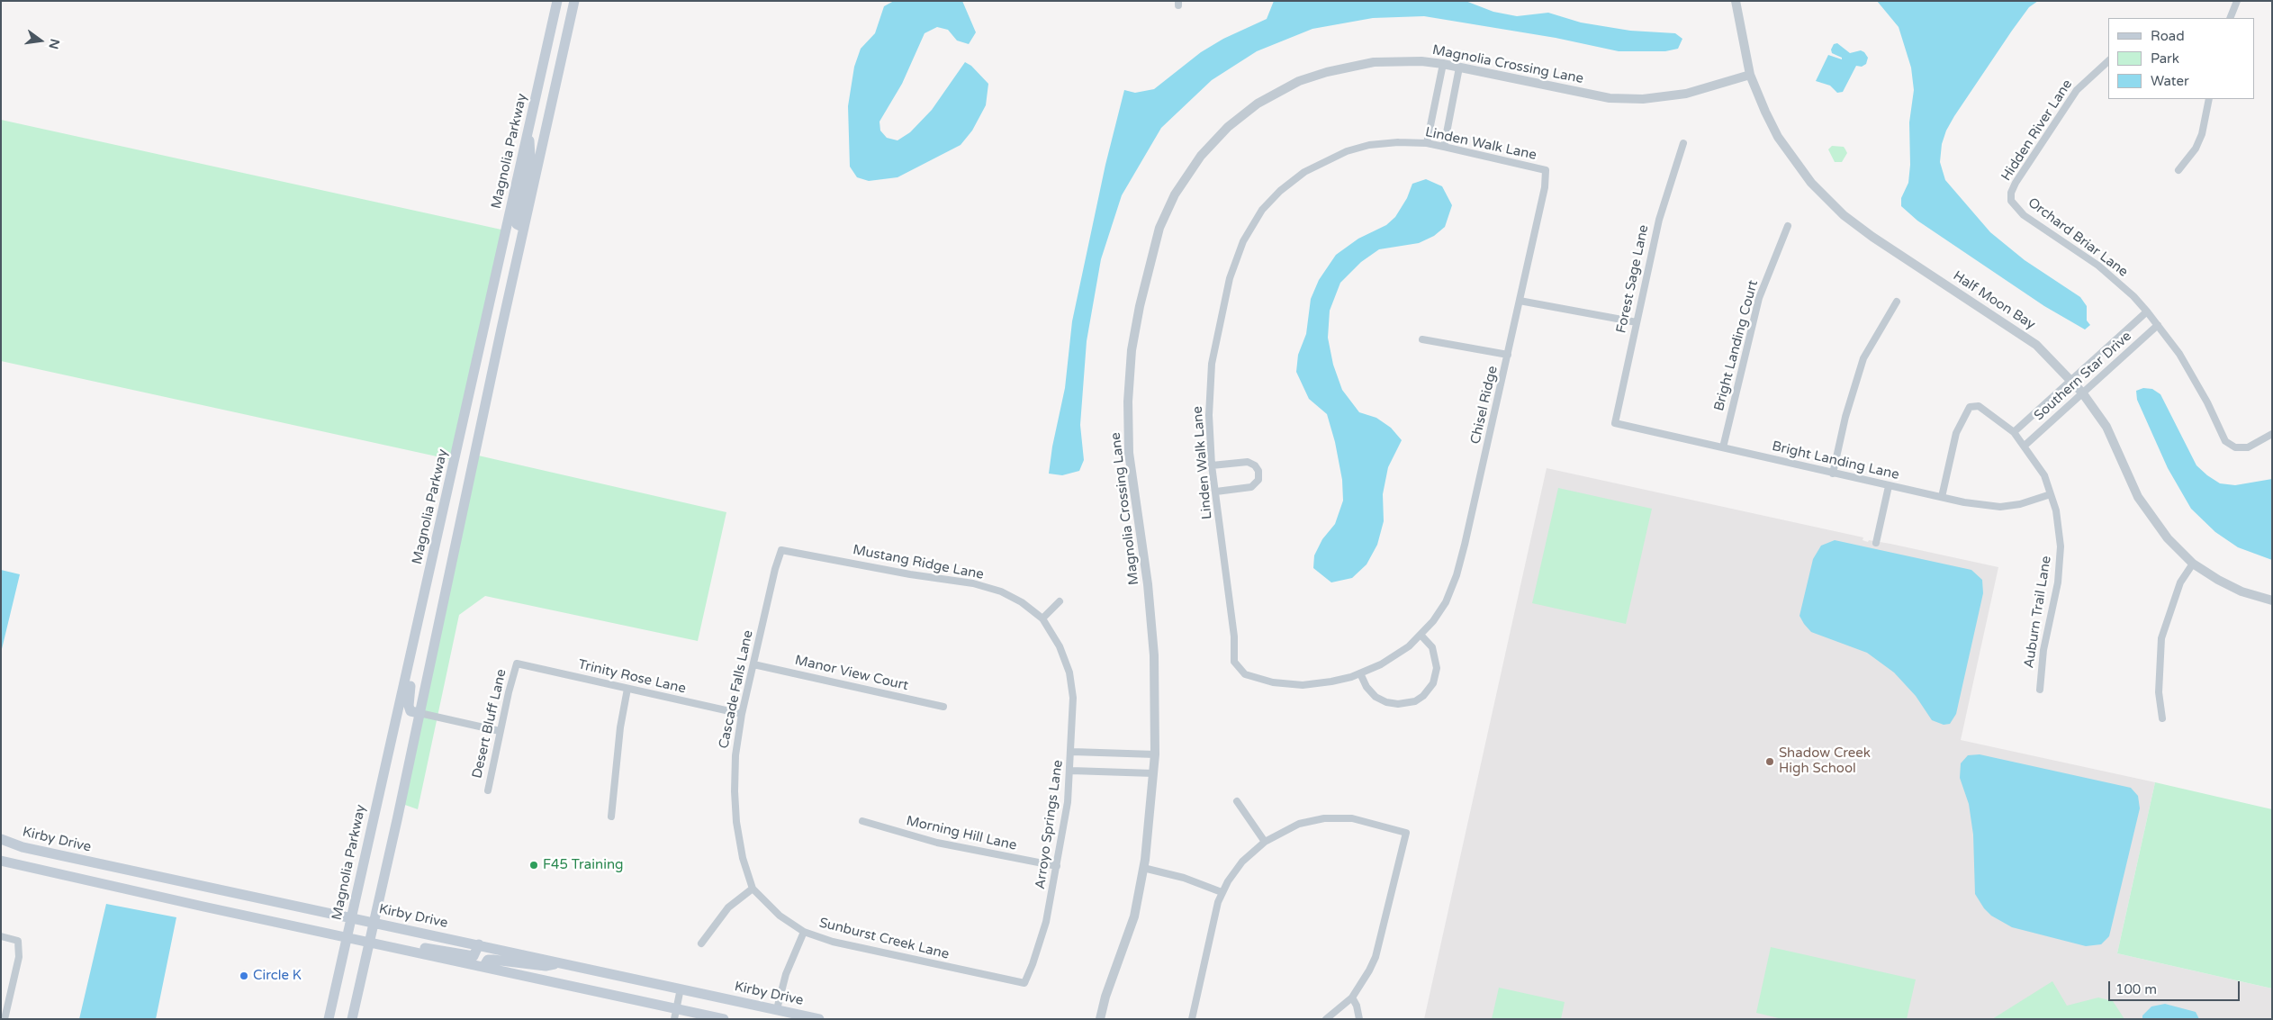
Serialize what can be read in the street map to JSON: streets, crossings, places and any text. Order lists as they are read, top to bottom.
{
  "streets": {
    "main road": ["Magnolia Parkway", "Kirby Drive"],
    "street": [
      "Magnolia Crossing Lane",
      "Hidden River Lane",
      "Linden Walk Lane",
      "Orchard Briar Lane",
      "Forest Sage Lane",
      "Half Moon Bay",
      "Bright Landing Court",
      "Southern Star Drive",
      "Chisel Ridge",
      "Bright Landing Lane",
      "Mustang Ridge Lane",
      "Auburn Trail Lane",
      "Manor View Court",
      "Trinity Rose Lane",
      "Cascade Falls Lane",
      "Desert Bluff Lane",
      "Arroyo Springs Lane",
      "Morning Hill Lane",
      "Sunburst Creek Lane"
    ]
  },
  "crossings": [
    ["Magnolia Crossing Lane", "Half Moon Bay"],
    ["Hidden River Lane", "Orchard Briar Lane"],
    ["Linden Walk Lane", "Chisel Ridge"],
    ["Magnolia Parkway", "Kirby Drive"],
    ["Orchard Briar Lane", "Southern Star Drive"],
    ["Forest Sage Lane", "Bright Landing Lane"],
    ["Half Moon Bay", "Southern Star Drive"],
    ["Bright Landing Court", "Bright Landing Lane"],
    ["Southern Star Drive", "Auburn Trail Lane"],
    ["Bright Landing Lane", "Auburn Trail Lane"],
    ["Mustang Ridge Lane", "Cascade Falls Lane"],
    ["Mustang Ridge Lane", "Arroyo Springs Lane"],
    ["Manor View Court", "Cascade Falls Lane"],
    ["Trinity Rose Lane", "Cascade Falls Lane"],
    ["Trinity Rose Lane", "Desert Bluff Lane"],
    ["Cascade Falls Lane", "Sunburst Creek Lane"],
    ["Arroyo Springs Lane", "Morning Hill Lane"],
    ["Arroyo Springs Lane", "Sunburst Creek Lane"]
  ],
  "places": ["Shadow Creek High School", "F45 Training", "Circle K"],
  "legend": ["Road", "Park", "Water"],
  "scale_bar": "100 m",
  "north": "right"
}
